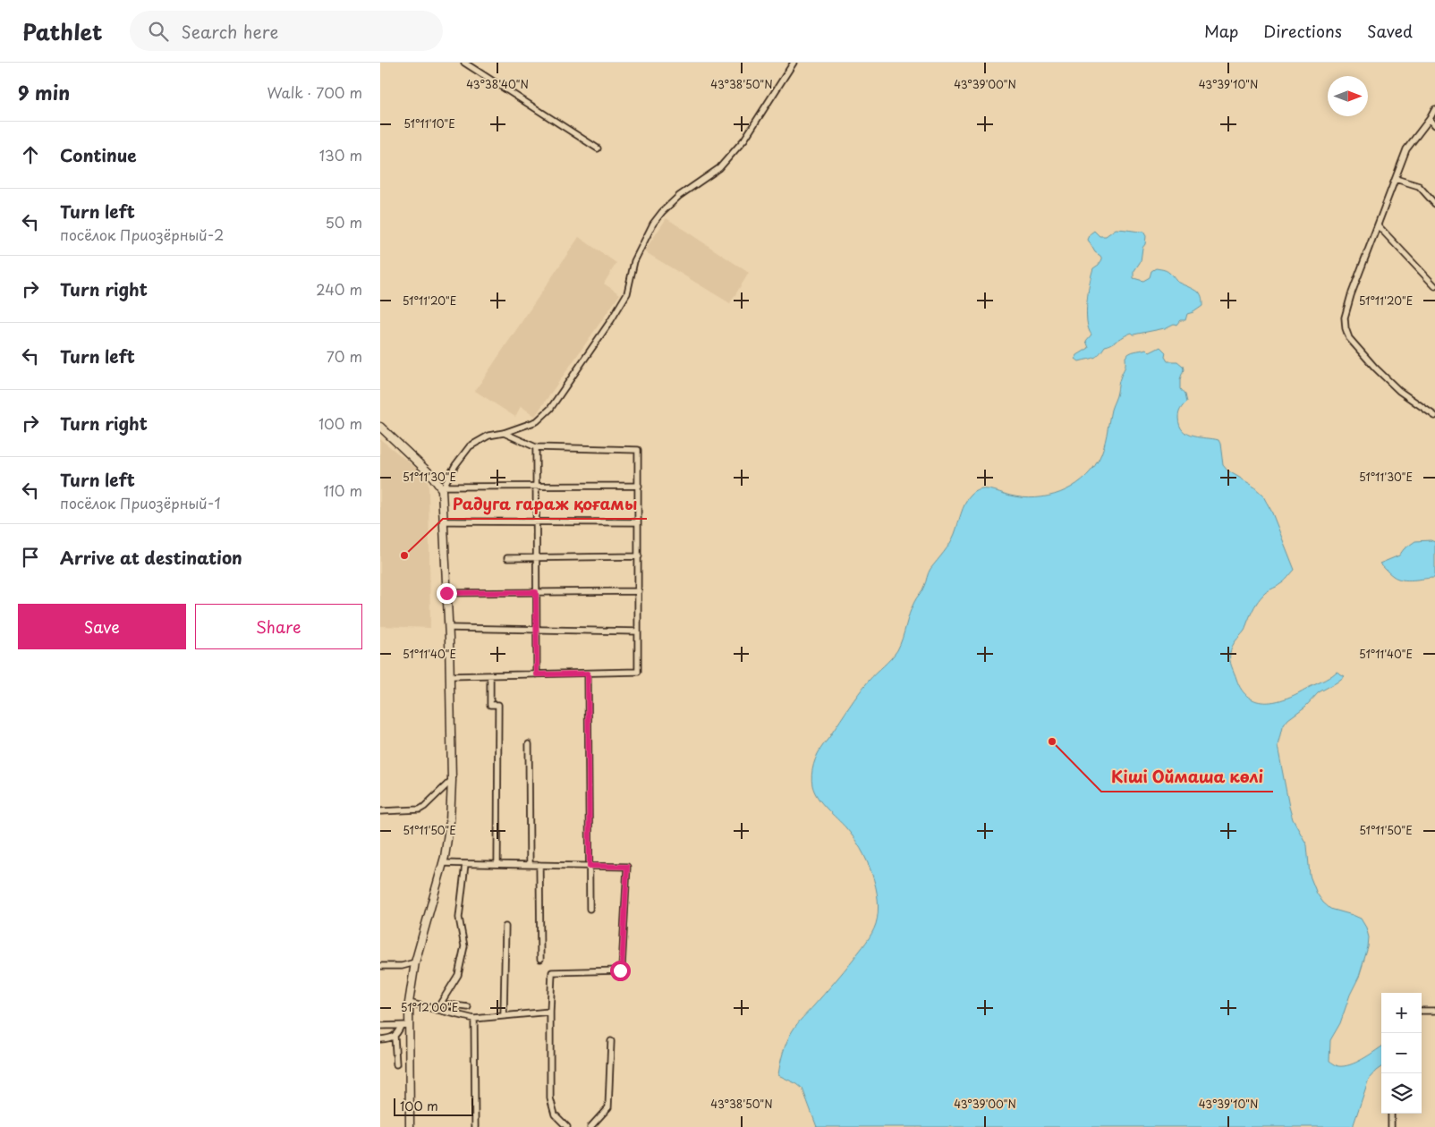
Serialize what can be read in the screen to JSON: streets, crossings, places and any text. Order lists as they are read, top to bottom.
{
  "places": ["Радуга гараж қоғамы", "Кіші Оймаша көлi"],
  "scale_bar": "100 m",
  "north": "right",
  "page": {
    "header": "Pathlet",
    "search": "Search here",
    "nav": ["Map", "Directions", "Saved"],
    "heading": ["9 min", "Walk · 700 m"],
    "list": [
      ["Continue", "130 m"],
      ["Turn left", "посёлок Приозёрный-2", "50 m"],
      ["Turn right", "240 m"],
      ["Turn left", "70 m"],
      ["Turn right", "100 m"],
      ["Turn left", "посёлок Приозёрный-1", "110 m"],
      "Arrive at destination"
    ],
    "buttons": ["Save", "Share"],
    "map_buttons": ["+", "−"],
    "scale": "100 m"
  },
  "coordinates": [
    "43°38'40\"N",
    "43°38'50\"N",
    "43°39'00\"N",
    "43°39'10\"N",
    "51°11'10\"E",
    "51°11'20\"E",
    "51°11'30\"E",
    "51°11'40\"E",
    "51°11'50\"E",
    "51°12'00\"E"
  ]
}
